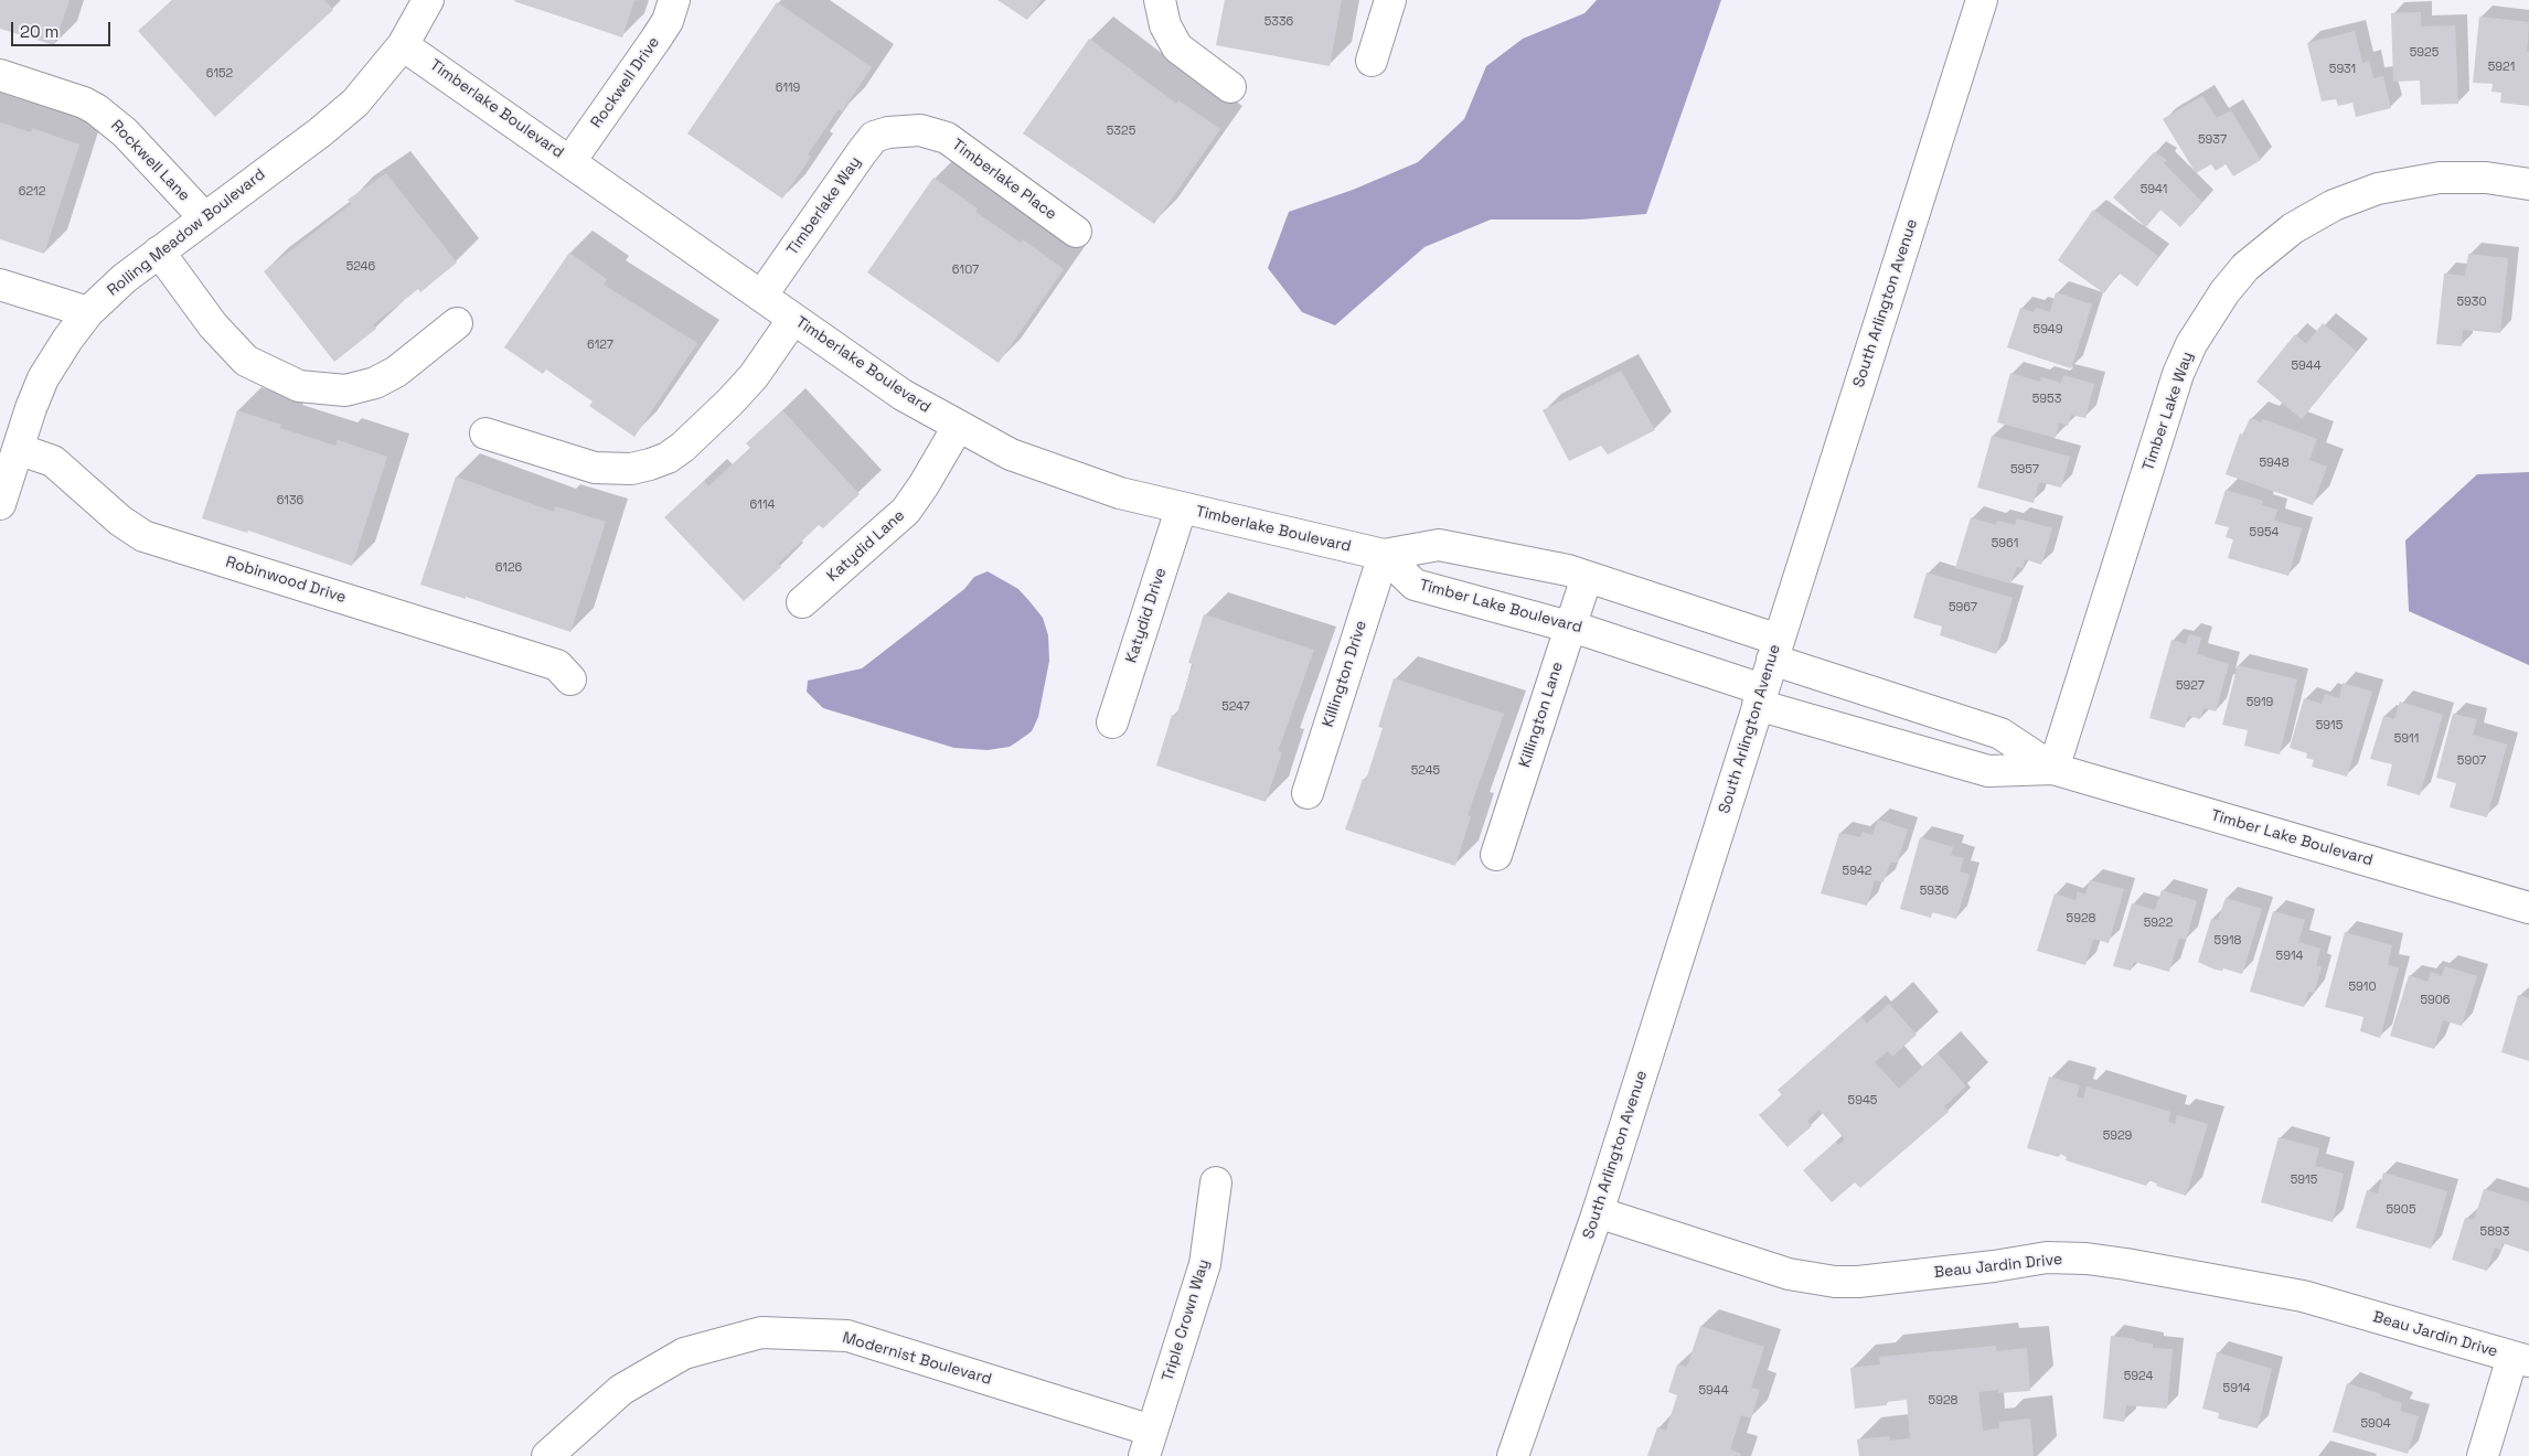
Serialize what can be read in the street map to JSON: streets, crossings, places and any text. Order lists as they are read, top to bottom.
{
  "streets": {
    "street": [
      "Rockwell Drive",
      "Timberlake Boulevard",
      "Rockwell Lane",
      "Timberlake Place",
      "Timberlake Way",
      "Rolling Meadow Boulevard",
      "South Arlington Avenue",
      "Timber Lake Way",
      "Katydid Lane",
      "Robinwood Drive",
      "Timber Lake Boulevard",
      "Katydid Drive",
      "Killington Drive",
      "Killington Lane",
      "Beau Jardin Drive",
      "Triple Crown Way",
      "Modernist Boulevard"
    ]
  },
  "crossings": [
    ["Rockwell Drive", "Timberlake Boulevard"],
    ["Timberlake Boulevard", "Timberlake Way"],
    ["Timberlake Boulevard", "Rolling Meadow Boulevard"],
    ["Timberlake Boulevard", "Katydid Lane"],
    ["Timberlake Boulevard", "Timber Lake Boulevard"],
    ["Timberlake Boulevard", "Katydid Drive"],
    ["Timberlake Boulevard", "Killington Drive"],
    ["Rockwell Lane", "Rolling Meadow Boulevard"],
    ["Timberlake Place", "Timberlake Way"],
    ["Rolling Meadow Boulevard", "Robinwood Drive"],
    ["South Arlington Avenue", "Timber Lake Boulevard"],
    ["South Arlington Avenue", "Beau Jardin Drive"],
    ["Timber Lake Way", "Timber Lake Boulevard"],
    ["Timber Lake Boulevard", "Killington Drive"],
    ["Timber Lake Boulevard", "Killington Lane"],
    ["Triple Crown Way", "Modernist Boulevard"]
  ],
  "house_numbers": [
    "5336",
    "5925",
    "5921",
    "5931",
    "6152",
    "6119",
    "5325",
    "5937",
    "5941",
    "6212",
    "5246",
    "6107",
    "5930",
    "5949",
    "6127",
    "5944",
    "5953",
    "5948",
    "5957",
    "6136",
    "6114",
    "5954",
    "5961",
    "6126",
    "5967",
    "5927",
    "5919",
    "5247",
    "5915",
    "5911",
    "5907",
    "5245",
    "5942",
    "5936",
    "5928",
    "5922",
    "5918",
    "5914",
    "5910",
    "5906",
    "5945",
    "5929",
    "5915",
    "5905",
    "5893",
    "5924",
    "5914",
    "5944",
    "5928",
    "5904"
  ],
  "scale_bar": "20 m"
}
